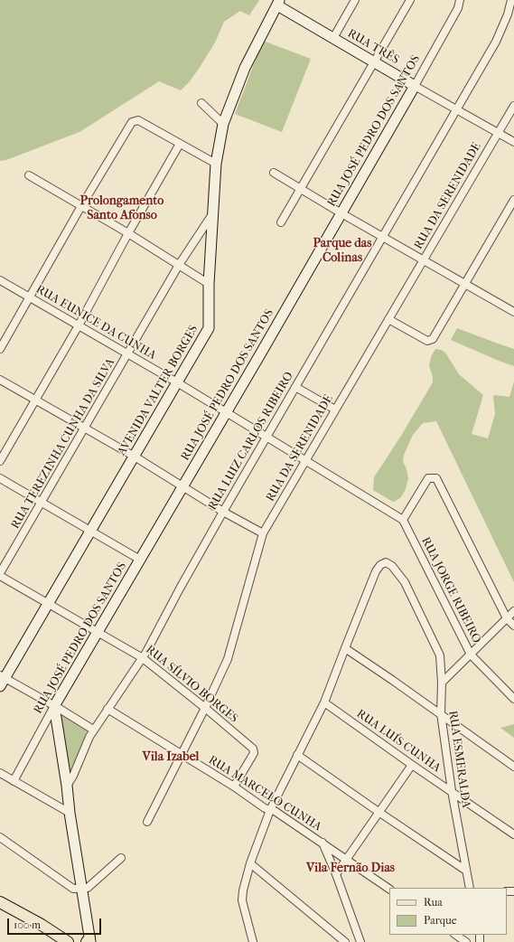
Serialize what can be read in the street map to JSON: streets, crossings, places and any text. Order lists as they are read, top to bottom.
{
  "streets": {
    "street": [
      "RUA TRÊS",
      "RUA JOSÉ PEDRO DOS SANTOS",
      "RUA DA SERENIDADE",
      "RUA EUNICE DA CUNHA",
      "AVENIDA VALTER BORGES",
      "RUA LUIZ CARLOS RIBEIRO",
      "RUA TEREZINHA CUNHA DA SILVA",
      "RUA JORGE RIBEIRO",
      "RUA SÍLVIO BORGES",
      "RUA LUÍS CUNHA",
      "RUA ESMERALDA",
      "RUA MARCELO CUNHA"
    ]
  },
  "crossings": [
    ["RUA TRÊS", "RUA JOSÉ PEDRO DOS SANTOS"],
    ["RUA TRÊS", "RUA DA SERENIDADE"],
    ["RUA TRÊS", "AVENIDA VALTER BORGES"],
    ["RUA TRÊS", "RUA LUIZ CARLOS RIBEIRO"],
    ["RUA JOSÉ PEDRO DOS SANTOS", "RUA EUNICE DA CUNHA"],
    ["RUA JOSÉ PEDRO DOS SANTOS", "RUA SÍLVIO BORGES"],
    ["RUA DA SERENIDADE", "RUA EUNICE DA CUNHA"],
    ["RUA DA SERENIDADE", "RUA SÍLVIO BORGES"],
    ["RUA DA SERENIDADE", "RUA MARCELO CUNHA"],
    ["RUA EUNICE DA CUNHA", "AVENIDA VALTER BORGES"],
    ["RUA EUNICE DA CUNHA", "RUA LUIZ CARLOS RIBEIRO"],
    ["RUA EUNICE DA CUNHA", "RUA TEREZINHA CUNHA DA SILVA"],
    ["RUA EUNICE DA CUNHA", "RUA JORGE RIBEIRO"],
    ["AVENIDA VALTER BORGES", "RUA TEREZINHA CUNHA DA SILVA"],
    ["AVENIDA VALTER BORGES", "RUA SÍLVIO BORGES"],
    ["RUA LUIZ CARLOS RIBEIRO", "RUA SÍLVIO BORGES"],
    ["RUA LUIZ CARLOS RIBEIRO", "RUA MARCELO CUNHA"],
    ["RUA TEREZINHA CUNHA DA SILVA", "RUA SÍLVIO BORGES"],
    ["RUA SÍLVIO BORGES", "RUA MARCELO CUNHA"],
    ["RUA LUÍS CUNHA", "RUA ESMERALDA"]
  ],
  "districts": [
    "Prolongamento Santo Afonso",
    "Parque das Colinas",
    "Vila Izabel",
    "Vila Fernão Dias"
  ],
  "legend": ["Rua", "Parque"],
  "scale_bar": "100 m"
}
